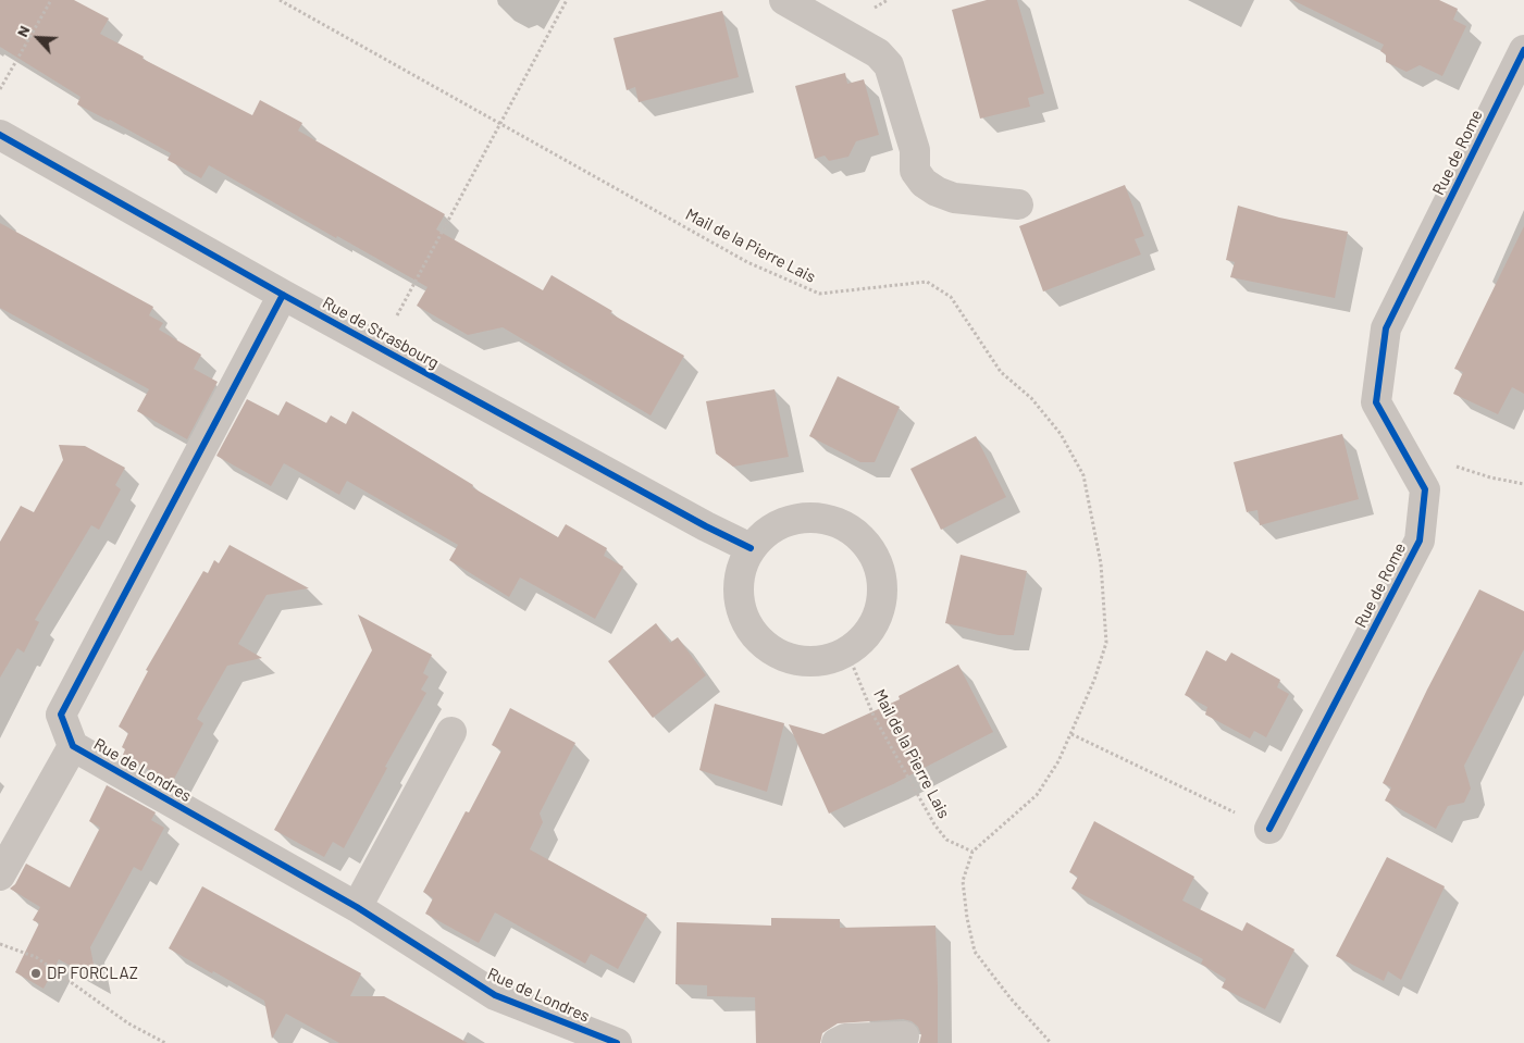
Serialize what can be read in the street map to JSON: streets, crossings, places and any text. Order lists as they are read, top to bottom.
{
  "streets": {
    "street": ["Rue de Rome", "Rue de Strasbourg", "Rue de Londres"],
    "path": ["Mail de la Pierre Lais"]
  },
  "crossings": [
    ["Mail de la Pierre Lais", "Rue de Strasbourg"],
    ["Rue de Strasbourg", "Rue de Londres"]
  ],
  "places": ["DP FORCLAZ"],
  "north": "top left"
}
